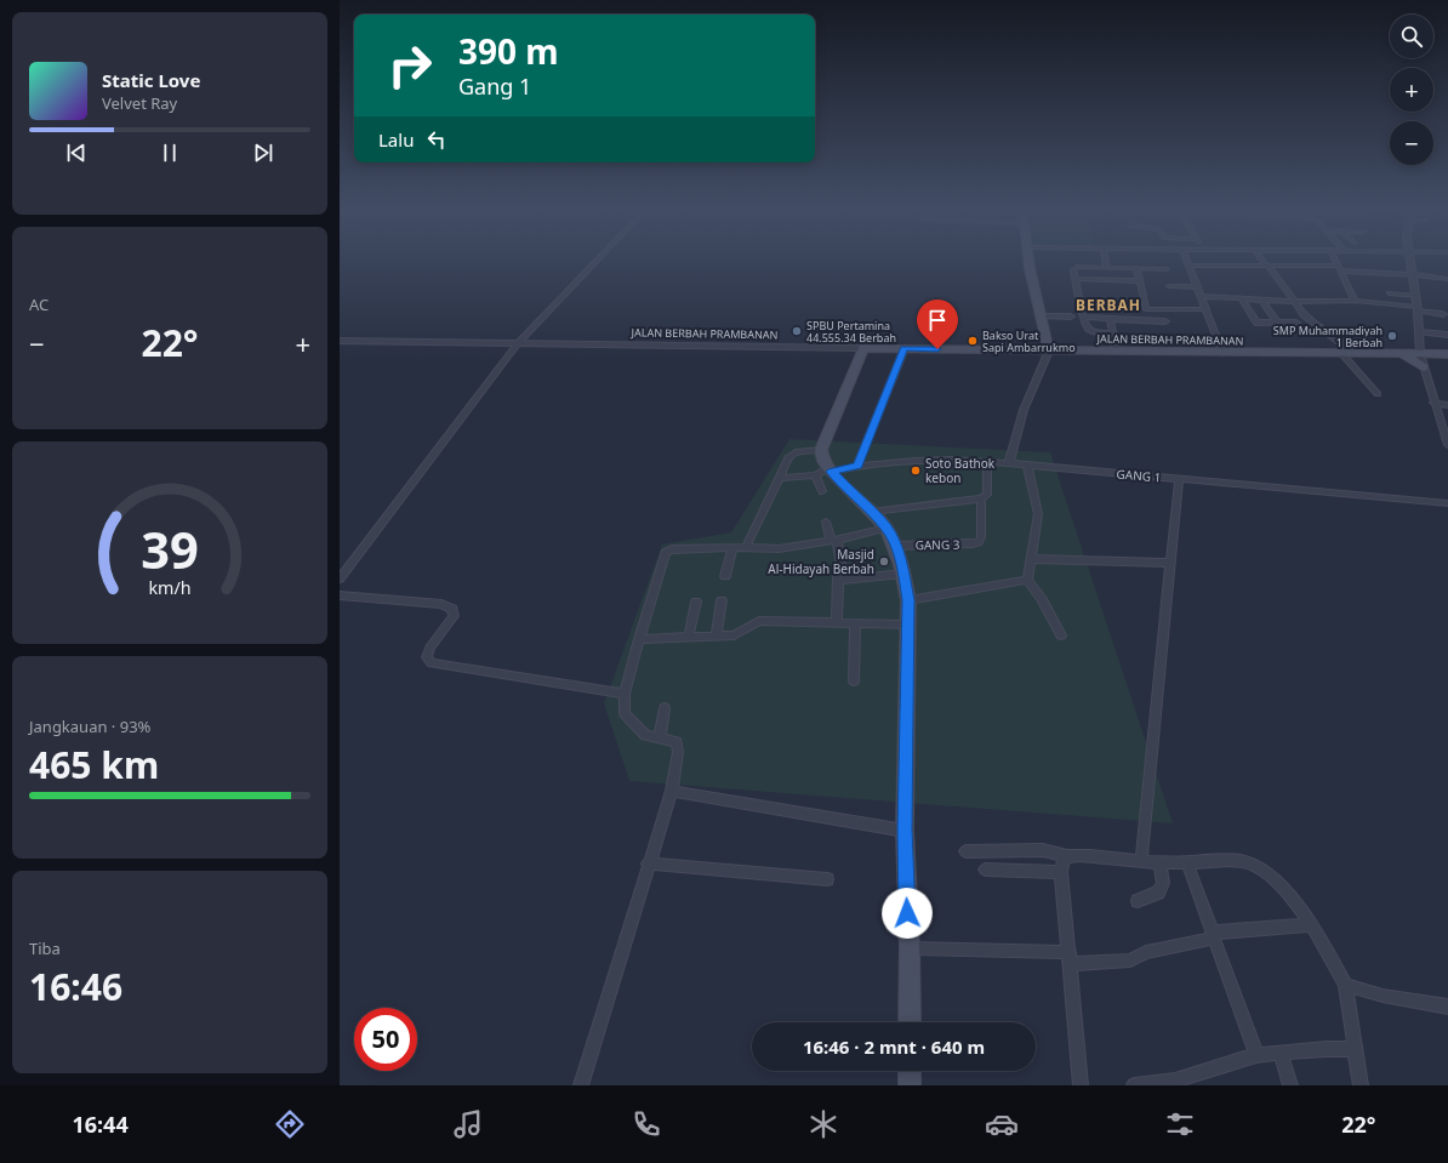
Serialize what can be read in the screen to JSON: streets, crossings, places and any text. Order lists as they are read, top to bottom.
{
  "streets": {
    "main road": ["JALAN BERBAH PRAMBANAN"],
    "street": ["GANG 1", "GANG 3"]
  },
  "districts": ["BERBAH"],
  "places": [
    "SPBU Pertamina 44.555.34 Berbah",
    "SMP Muhammadiyah 1 Berbah",
    "Bakso Urat Sapi Ambarrukmo",
    "Soto Bathok kebon",
    "Masjid Al-Hidayah Berbah"
  ],
  "page": {
    "map_buttons": ["+", "−"],
    "turn": ["390 m", "Gang 1"],
    "song": ["Static Love", "Velvet Ray"],
    "then": "Lalu",
    "tile": [
      "AC",
      ["Jangkauan · 93%", "465 km"],
      ["Tiba", "16:46"]
    ],
    "heat": ["−", "22°", "+"],
    "limit": "50",
    "trip": "16:46 · 2 mnt · 640 m",
    "tabs": ["16:44", "22°"],
    "gauge": ["39", "km/h"]
  }
}
